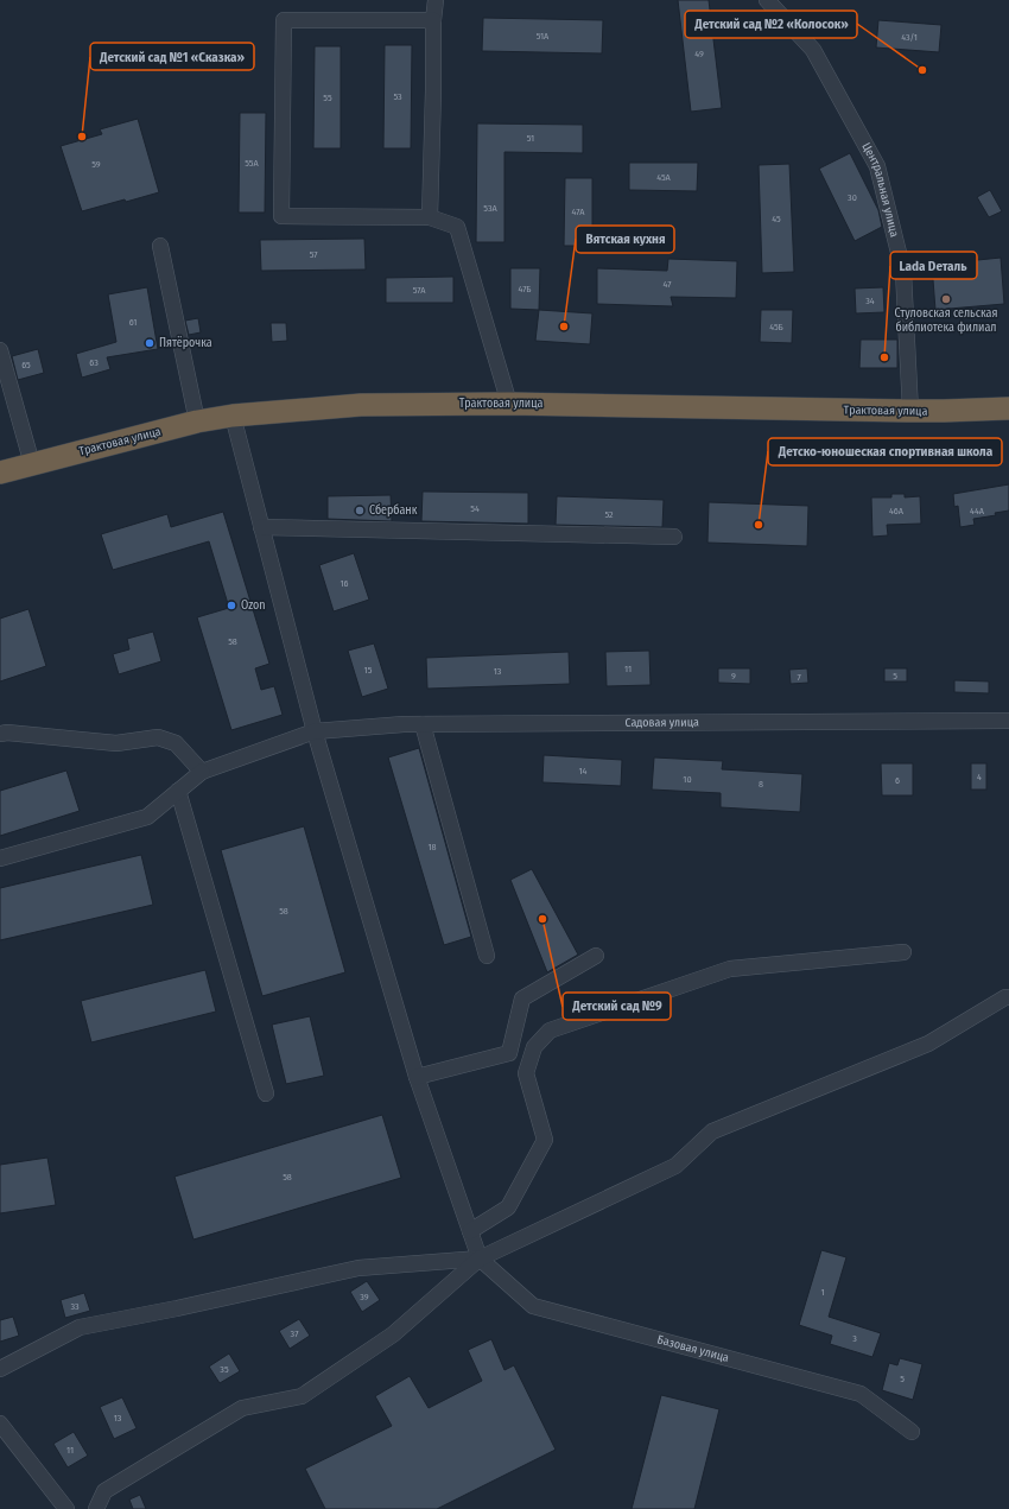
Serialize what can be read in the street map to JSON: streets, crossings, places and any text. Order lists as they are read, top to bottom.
{
  "streets": {
    "highway": ["Трактовая улица"],
    "street": ["Центральная улица", "Садовая улица", "Базовая улица"]
  },
  "crossings": [
    ["Центральная улица", "Трактовая улица"]
  ],
  "places": [
    "Детский сад №2 «Колосок»",
    "Детский сад №1 «Сказка»",
    "Стуловская сельская библиотека филиал",
    "Вятская кухня",
    "Пятёрочка",
    "Lada Dеталь",
    "Сбербанк",
    "Детско-юношеская спортивная школа",
    "Ozon",
    "Детский сад №9"
  ],
  "house_numbers": [
    "51А",
    "43/1",
    "49",
    "53",
    "55",
    "51",
    "55А",
    "59",
    "45А",
    "30",
    "53А",
    "47А",
    "45",
    "57",
    "47",
    "47Б",
    "57А",
    "34",
    "61",
    "45Б",
    "63",
    "65",
    "54",
    "46А",
    "44А",
    "52",
    "16",
    "58",
    "11",
    "15",
    "13",
    "9",
    "5",
    "7",
    "14",
    "4",
    "10",
    "6",
    "8",
    "18",
    "58",
    "58",
    "1",
    "39",
    "33",
    "37",
    "3",
    "35",
    "5",
    "13",
    "11"
  ]
}
